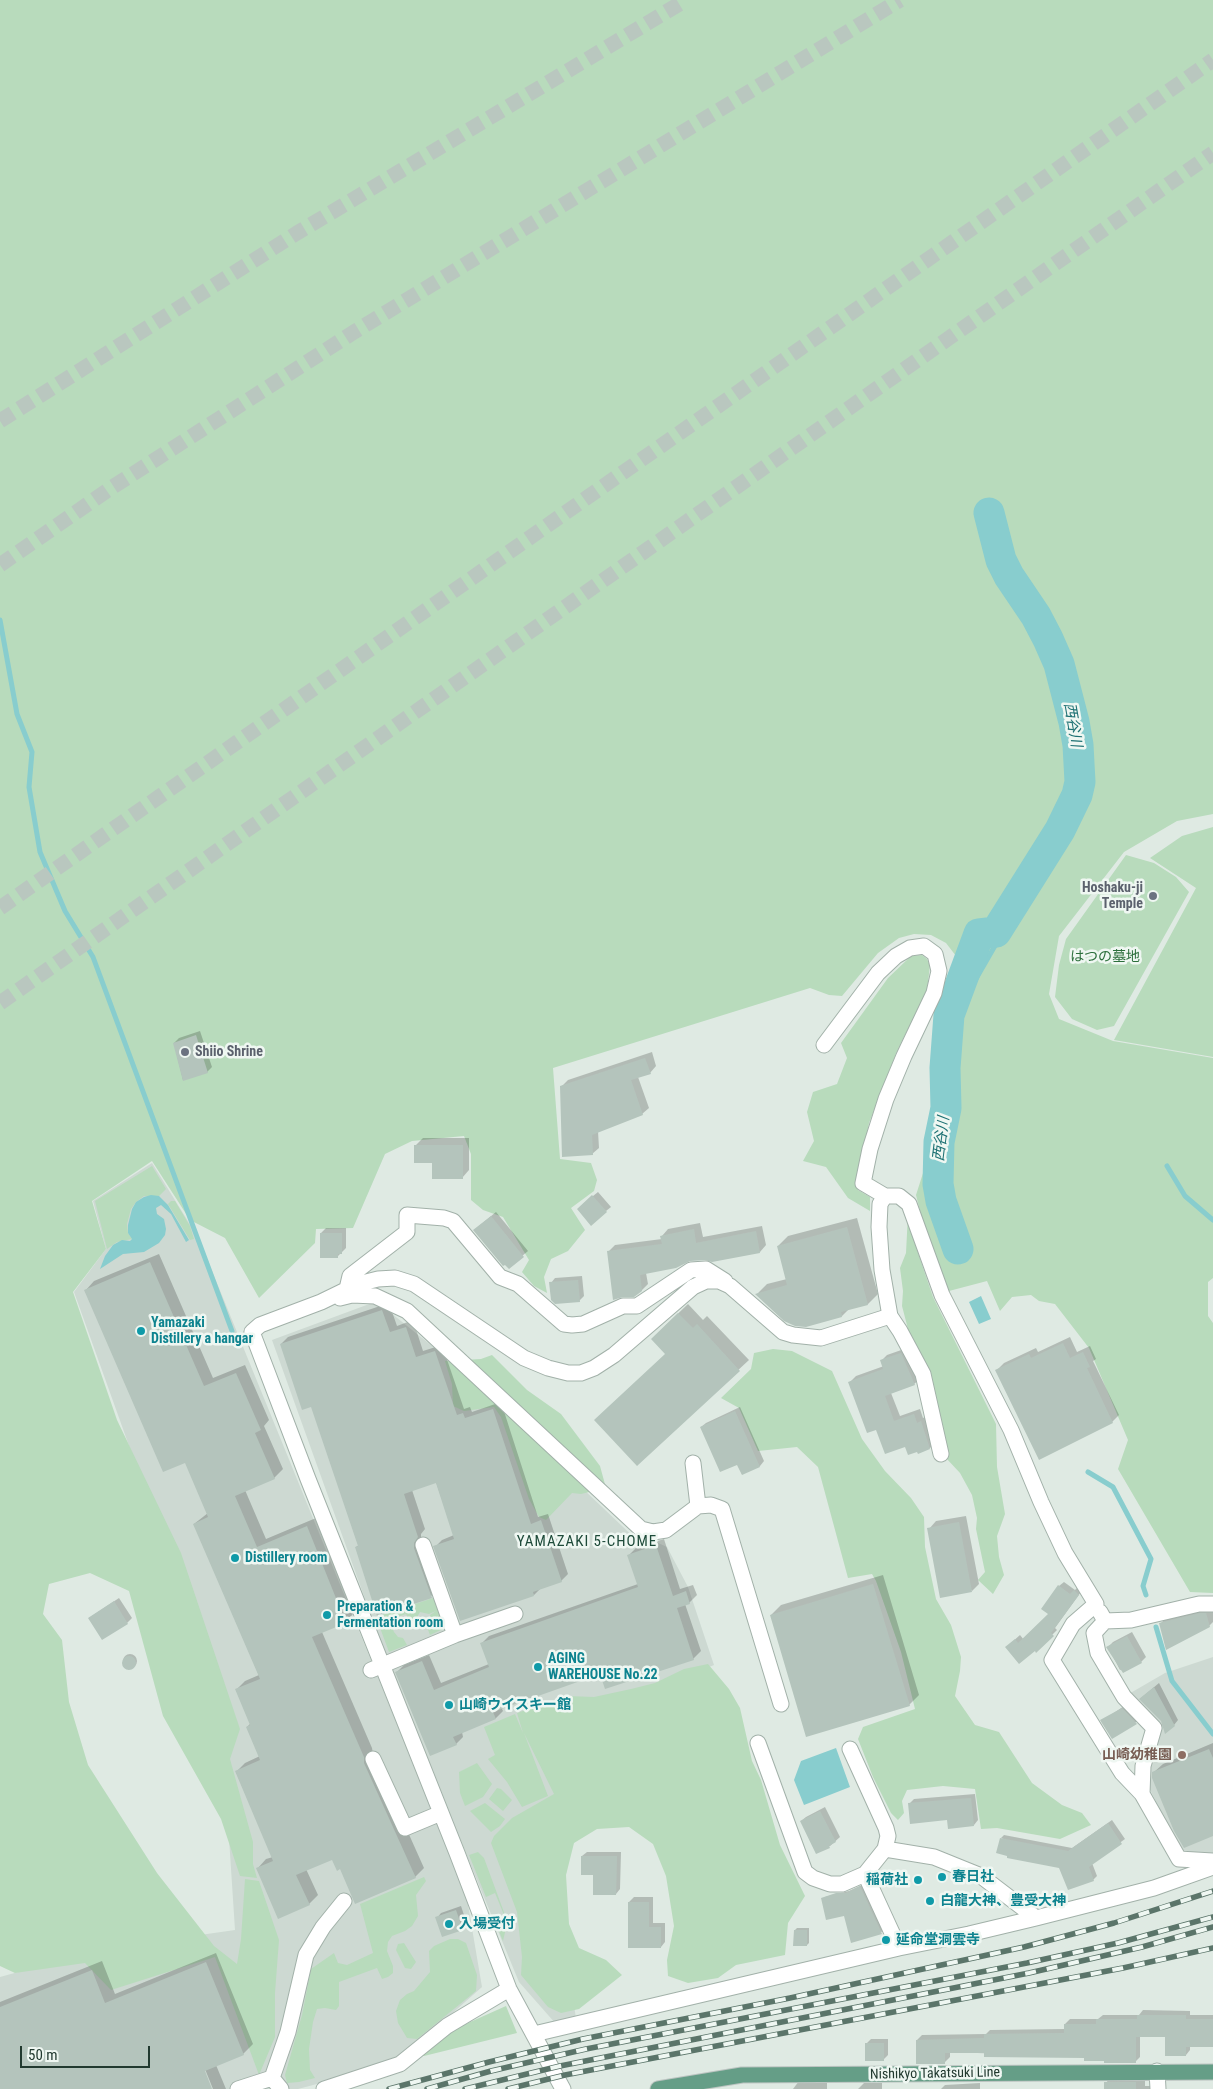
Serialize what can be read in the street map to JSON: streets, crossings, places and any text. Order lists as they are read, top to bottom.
{
  "streets": {
    "main road": ["Nishikyo Takatsuki Line"]
  },
  "districts": ["YAMAZAKI 5-CHOME"],
  "water": ["西谷川"],
  "parks": ["はつの墓地"],
  "places": [
    "Hoshaku-ji Temple",
    "Shiio Shrine",
    "Yamazaki Distillery a hangar",
    "Distillery room",
    "Preparation & Fermentation room",
    "AGING WAREHOUSE No.22",
    "山崎ウイスキー館",
    "山崎幼稚園",
    "春日社",
    "稲荷社",
    "白龍大神、豊受大神",
    "入場受付",
    "延命堂洞雲寺"
  ],
  "scale_bar": "50 m"
}
